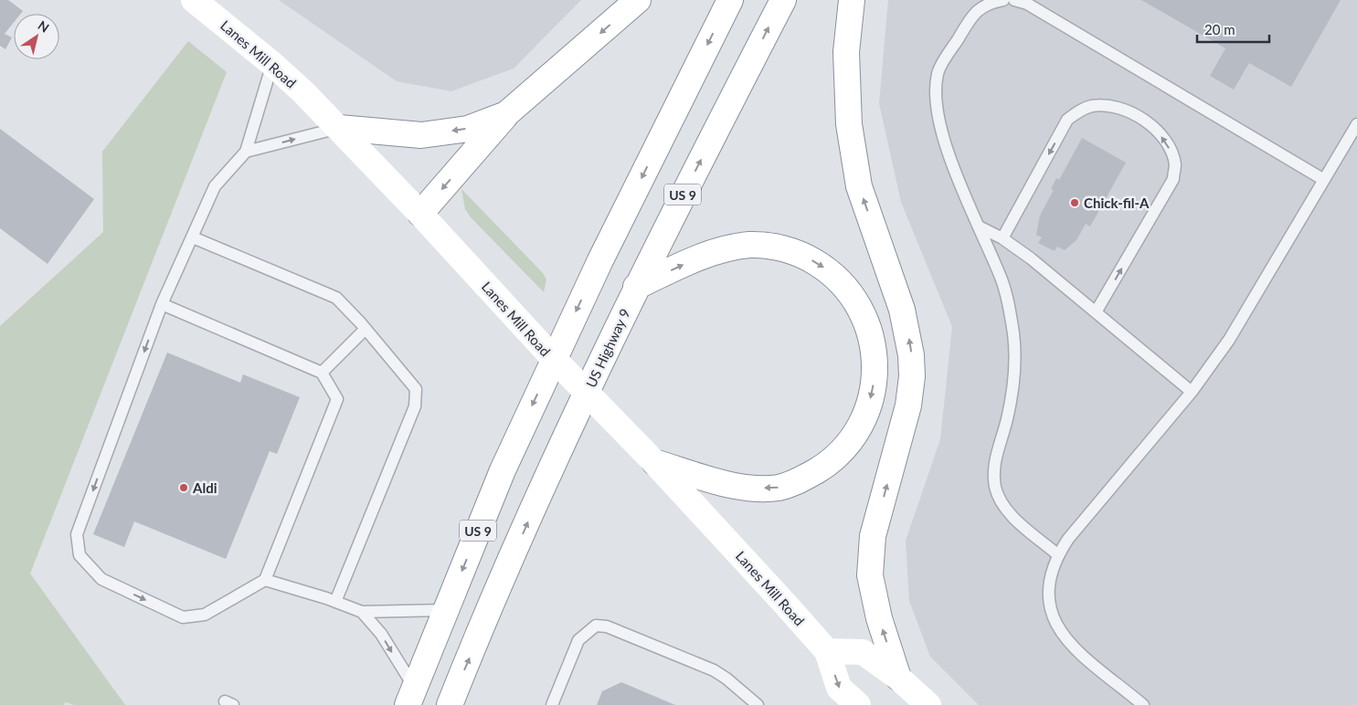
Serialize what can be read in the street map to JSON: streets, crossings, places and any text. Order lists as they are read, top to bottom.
{
  "streets": {
    "main road": ["Lanes Mill Road", "US 9", "US Highway 9"]
  },
  "crossings": [
    ["Lanes Mill Road", "US 9"],
    ["Lanes Mill Road", "US Highway 9"]
  ],
  "places": ["Chick-fil-A", "Aldi"],
  "scale_bar": "20 m",
  "north": "top right"
}
